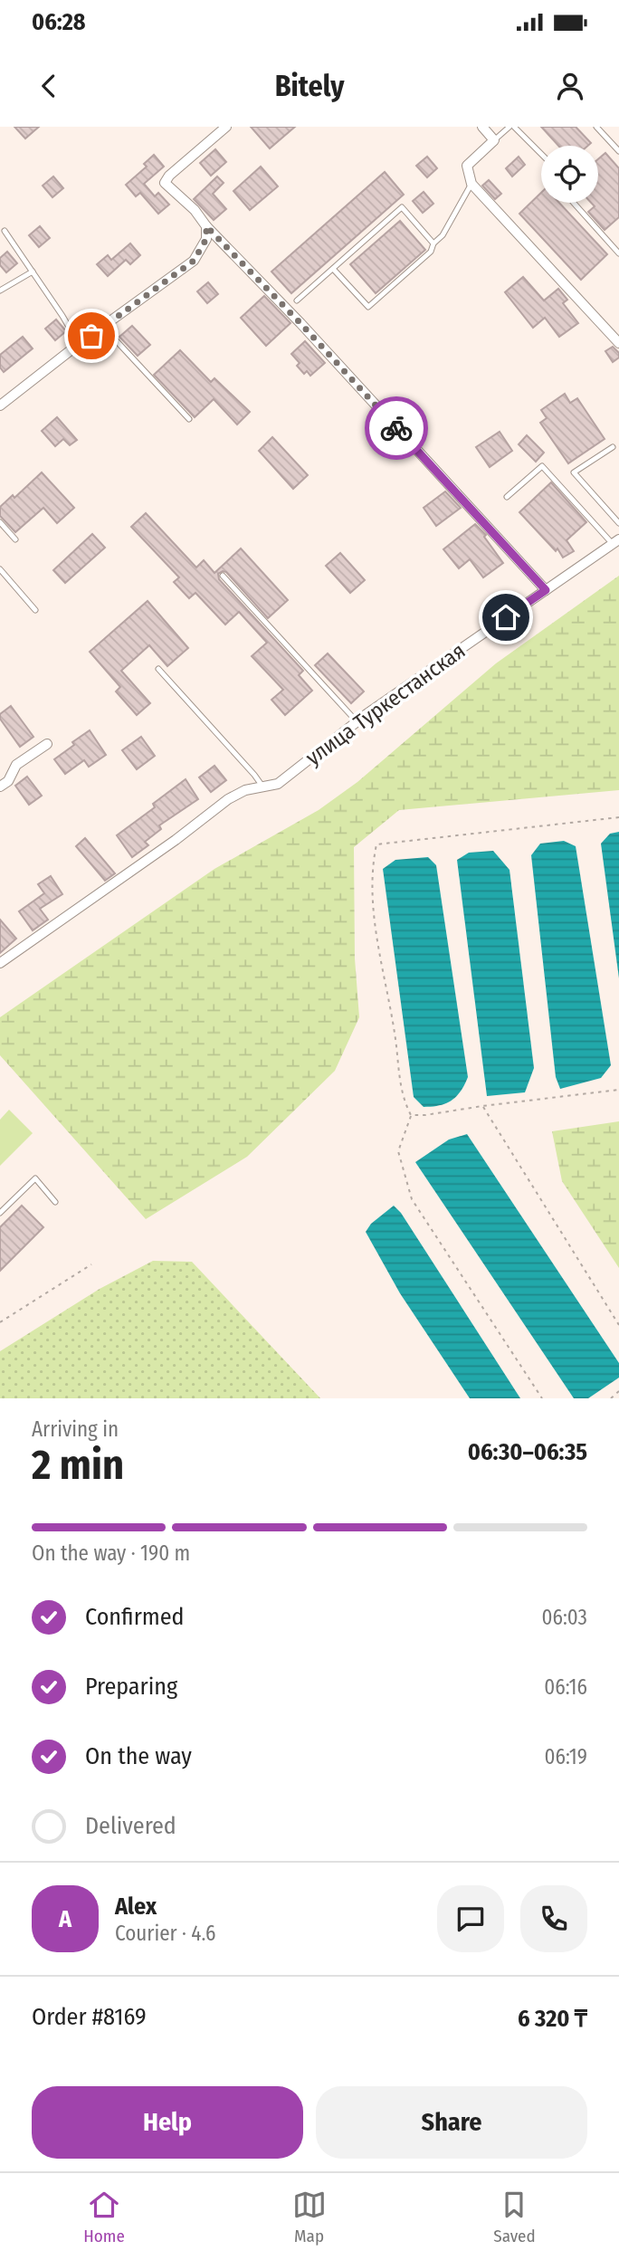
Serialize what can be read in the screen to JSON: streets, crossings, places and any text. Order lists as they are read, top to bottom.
{
  "streets": {
    "street": ["улица Туркестанская"]
  },
  "page": {
    "status": "06:28",
    "header": "Bitely",
    "heading": ["2 min", "Arriving in", "06:30–06:35"],
    "panel": [
      "Alex",
      "Courier · 4.6",
      "Order #8169",
      "6 320 ₸"
    ],
    "bar": "On the way · 190 m",
    "list": [
      ["Confirmed", "06:03"],
      ["Preparing", "06:16"],
      ["On the way", "06:19"],
      "Delivered"
    ],
    "round": "A",
    "buttons": ["Help", "Share"],
    "tabs": ["Home", "Map", "Saved"]
  }
}
